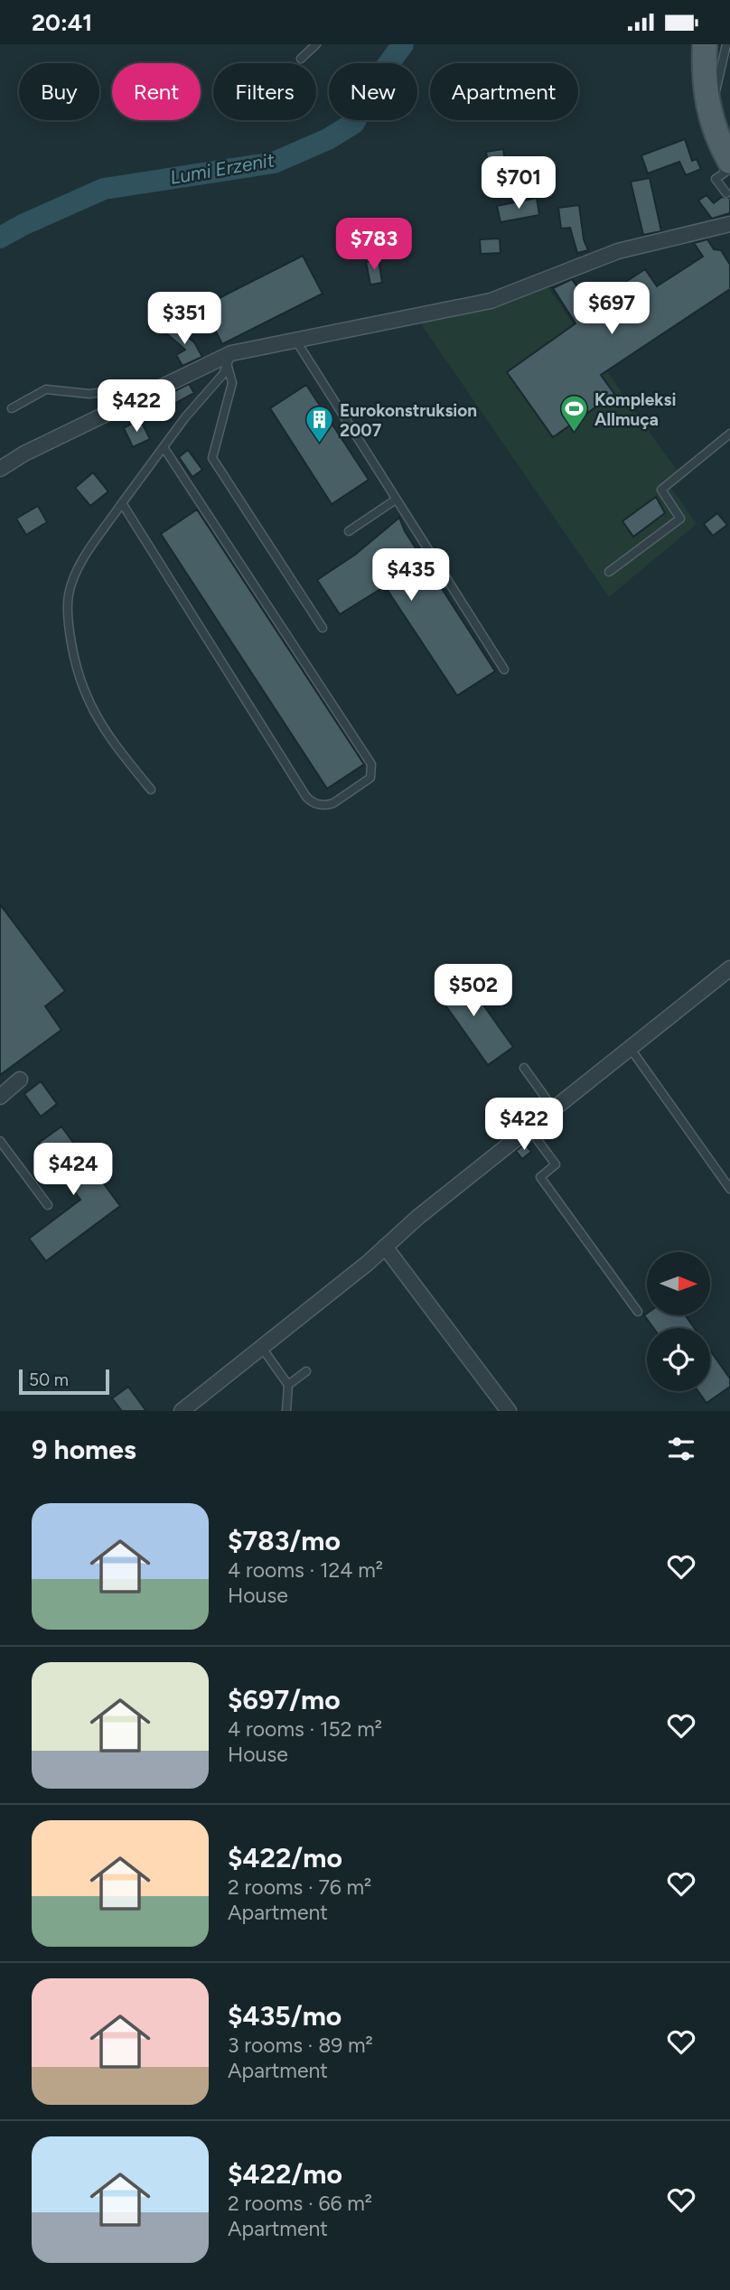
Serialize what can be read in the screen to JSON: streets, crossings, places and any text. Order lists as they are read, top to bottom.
{
  "water": ["Lumi Erzenit"],
  "places": {
    "sports": ["Kompleksi Allmuça"],
    "building": ["Eurokonstruksion 2007"]
  },
  "scale_bar": "50 m",
  "north": "right",
  "page": {
    "status": "20:41",
    "chip": [
      "Buy",
      "Rent",
      "Filters",
      "New",
      "Apartment"
    ],
    "price": [
      "$701",
      "$783",
      "$697",
      "$351",
      "$422",
      "$435",
      "$502",
      "$422",
      "$424"
    ],
    "scale": "50 m",
    "heading": "9 homes",
    "list": [
      {
        "name": "$783/mo",
        "note": "4 rooms · 124 m² · House"
      },
      {
        "name": "$697/mo",
        "note": "4 rooms · 152 m² · House"
      },
      {
        "name": "$422/mo",
        "note": "2 rooms · 76 m² · Apartment"
      },
      {
        "name": "$435/mo",
        "note": "3 rooms · 89 m² · Apartment"
      },
      {
        "name": "$422/mo",
        "note": "2 rooms · 66 m² · Apartment"
      }
    ]
  }
}
